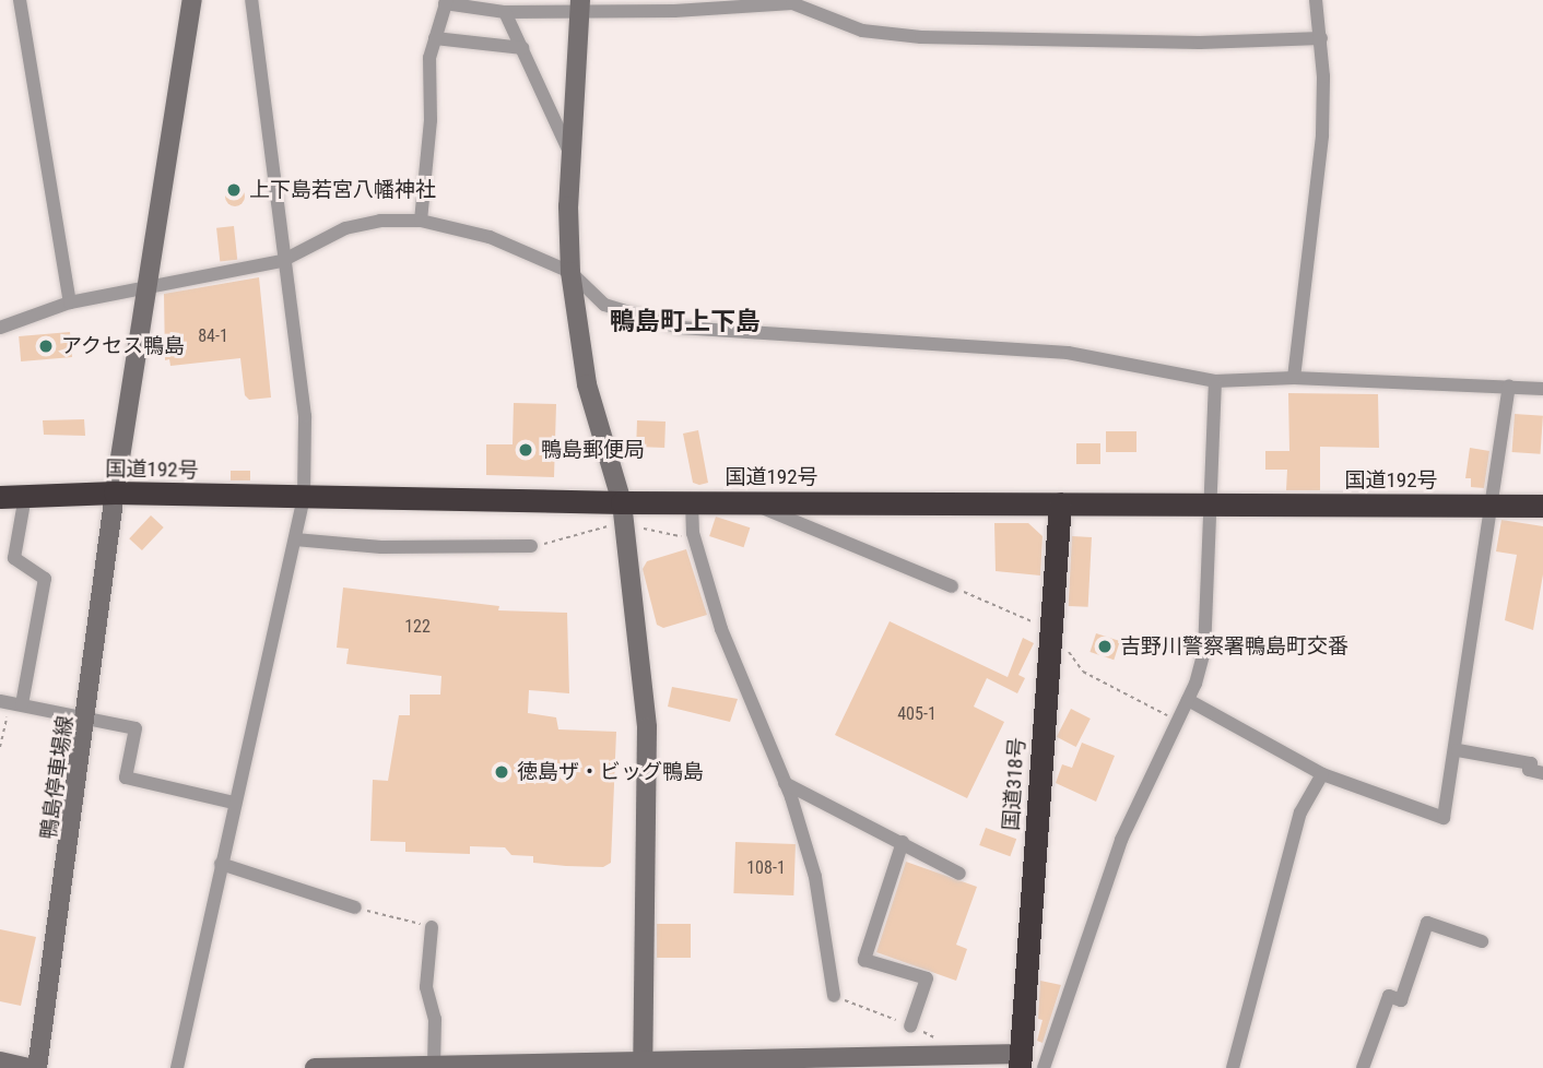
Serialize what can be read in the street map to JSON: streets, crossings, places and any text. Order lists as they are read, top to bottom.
{
  "streets": {
    "highway": ["国道192号", "国道318号"],
    "street": ["鴨島停車場線"]
  },
  "crossings": [
    ["国道192号", "鴨島停車場線"],
    ["国道192号", "国道318号"]
  ],
  "districts": ["鴨島町上下島"],
  "places": [
    "上下島若宮八幡神社",
    "アクセス鴨島",
    "鴨島郵便局",
    "吉野川警察署鴨島町交番",
    "徳島ザ・ビッグ鴨島"
  ],
  "house_numbers": [
    "84-1",
    "122",
    "405-1",
    "108-1"
  ]
}
